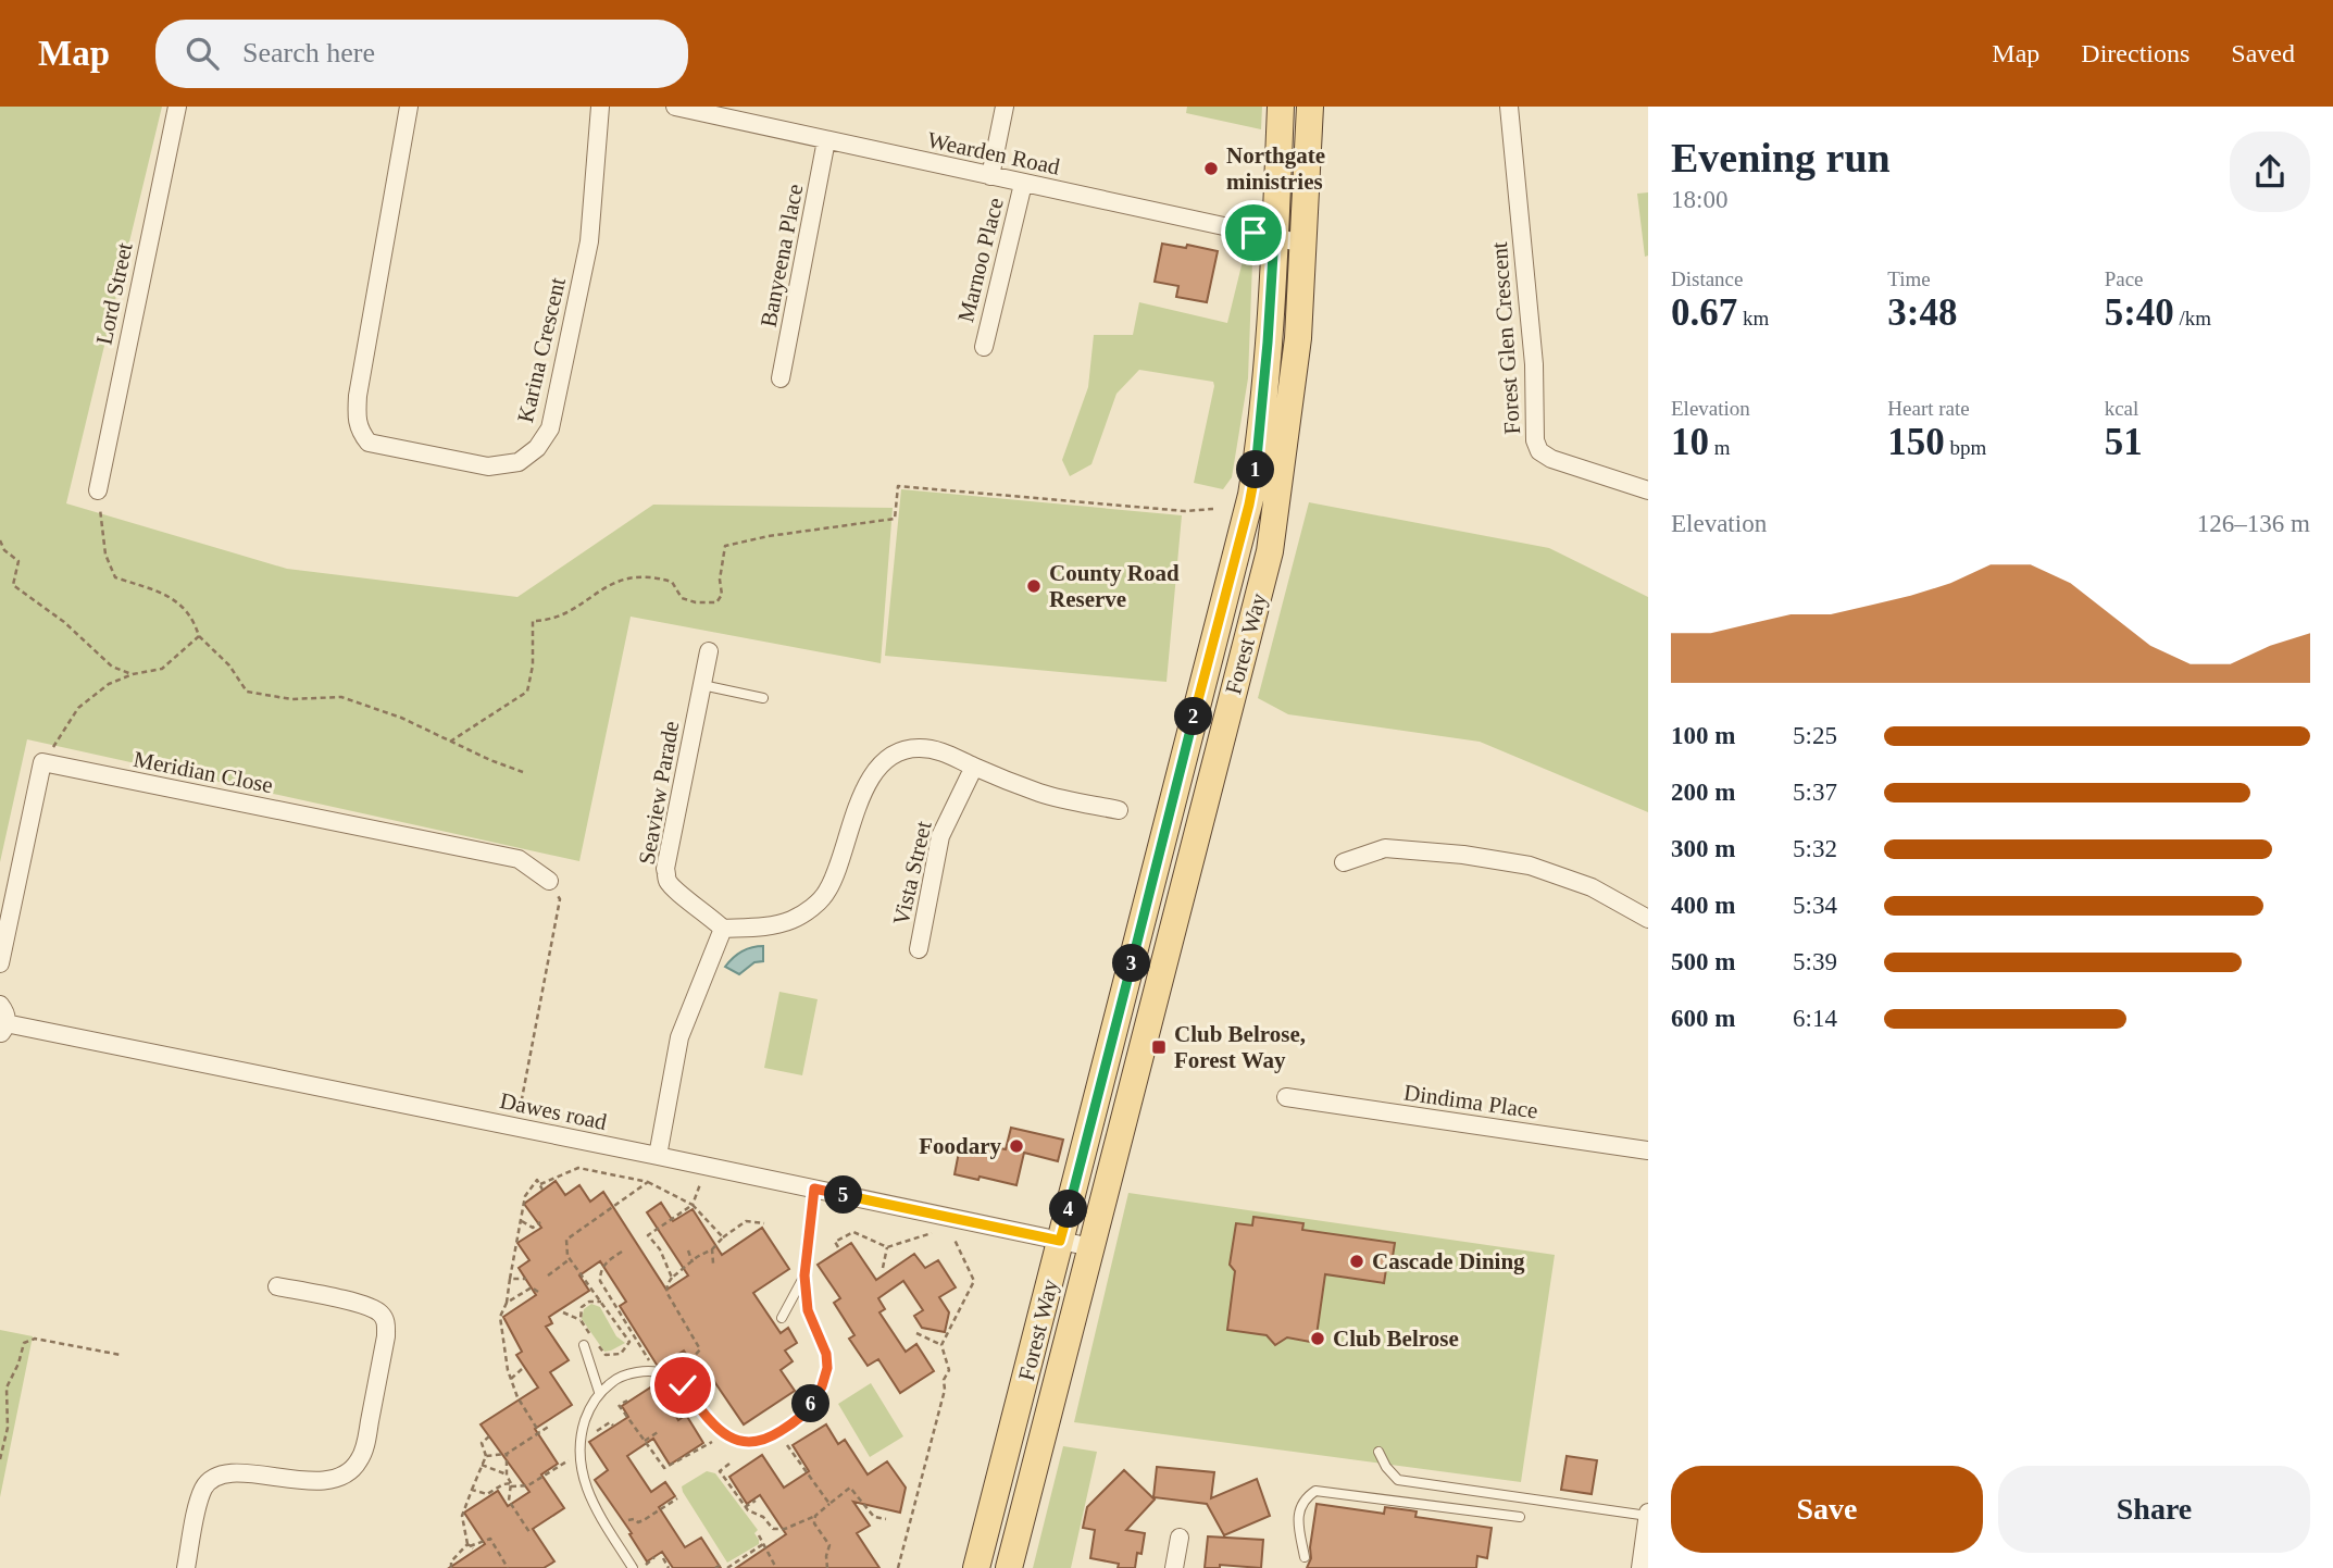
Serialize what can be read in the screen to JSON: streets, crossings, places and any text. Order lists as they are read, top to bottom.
{
  "streets": {
    "main road": ["Forest Way"],
    "street": [
      "Wearden Road",
      "Banyeena Place",
      "Marnoo Place",
      "Lord Street",
      "Forest Glen Crescent",
      "Karina Crescent",
      "Meridian Close",
      "Seaview Parade",
      "Vista Street",
      "Dindima Place",
      "Dawes road"
    ]
  },
  "crossings": [
    ["Wearden Road", "Banyeena Place"],
    ["Wearden Road", "Marnoo Place"],
    ["Wearden Road", "Forest Way"],
    ["Forest Way", "Dawes road"]
  ],
  "places": {
    "other": [
      "Northgate ministries",
      "County Road Reserve",
      "Foodary",
      "Cascade Dining",
      "Club Belrose"
    ],
    "transit": ["Club Belrose, Forest Way"]
  },
  "page": {
    "header": "Map",
    "search": "Search here",
    "nav": ["Map", "Directions", "Saved"],
    "heading": ["Evening run", "18:00"],
    "stats": [
      ["Distance", "0.67 km"],
      ["Time", "3:48"],
      ["Pace", "5:40 /km"],
      ["Elevation", "10 m"],
      ["Heart rate", "150 bpm"],
      ["kcal", "51"]
    ],
    "pins": [
      "1",
      "2",
      "3",
      "5",
      "4",
      "6"
    ],
    "chart": ["Elevation", "126–136 m"],
    "list": [
      {
        "name": "100 m",
        "note": "5:25"
      },
      {
        "name": "200 m",
        "note": "5:37"
      },
      {
        "name": "300 m",
        "note": "5:32"
      },
      {
        "name": "400 m",
        "note": "5:34"
      },
      {
        "name": "500 m",
        "note": "5:39"
      },
      {
        "name": "600 m",
        "note": "6:14"
      }
    ],
    "buttons": ["Save", "Share"]
  }
}
